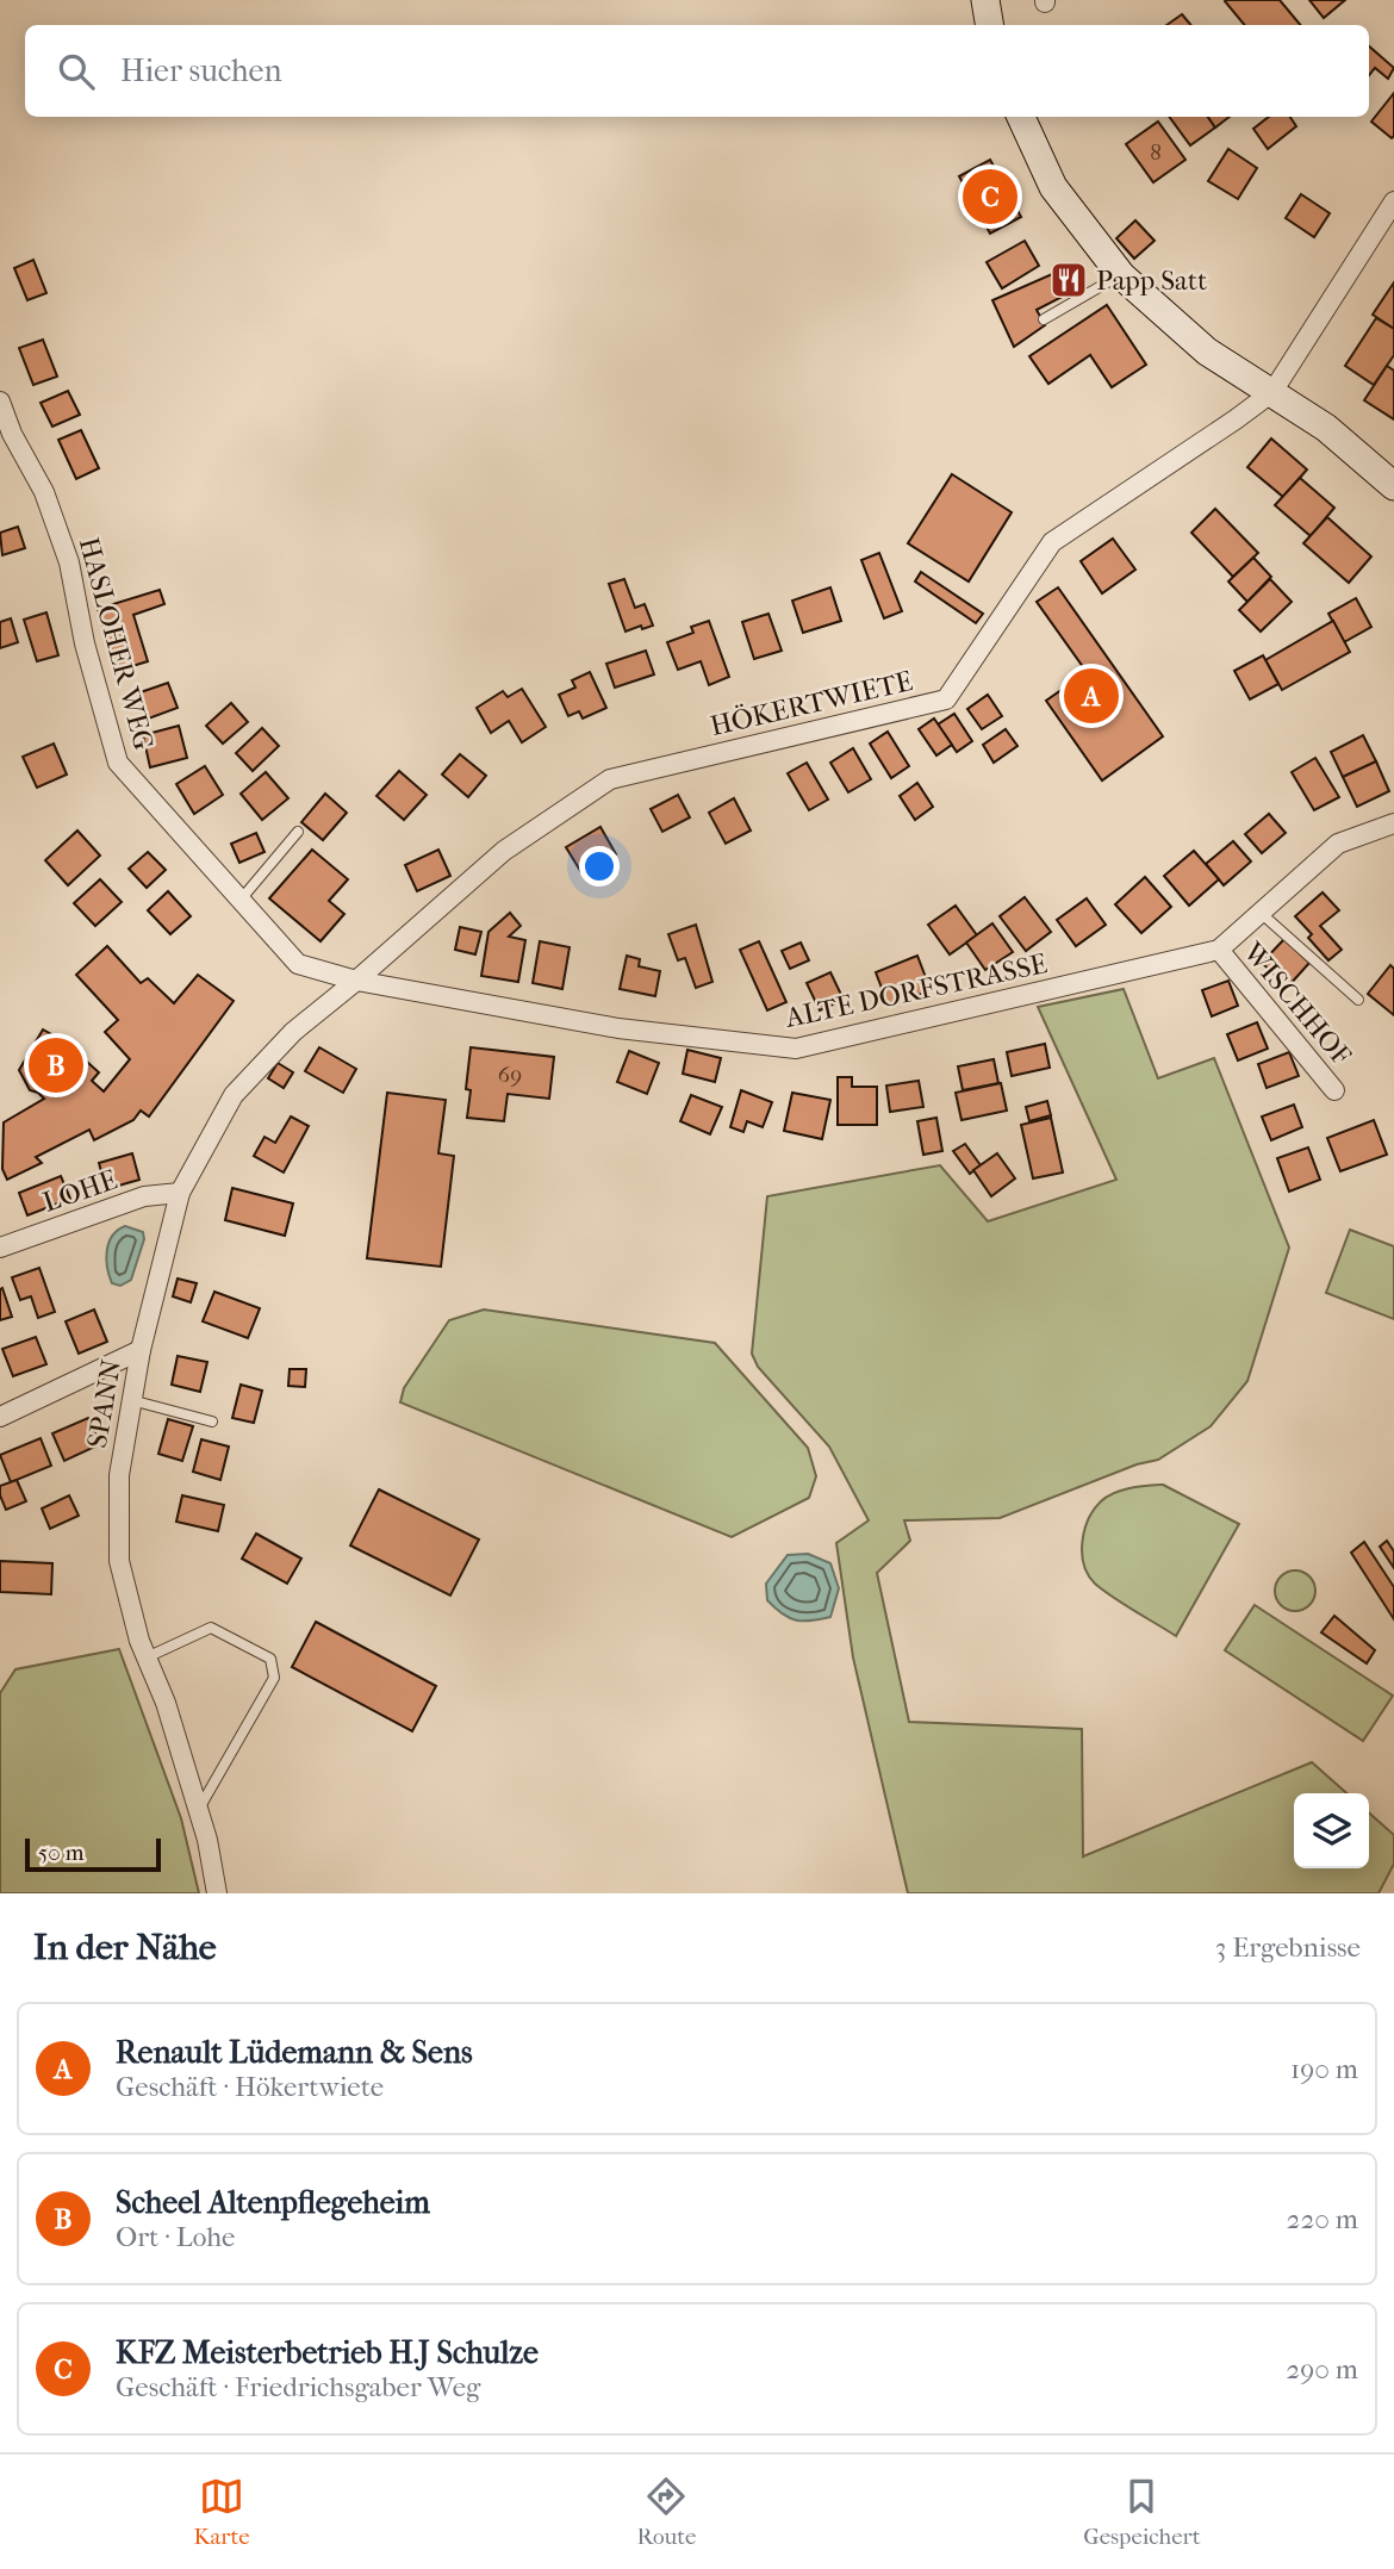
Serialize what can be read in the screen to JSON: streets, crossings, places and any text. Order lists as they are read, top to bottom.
{
  "streets": {
    "street": [
      "HASLOHER WEG",
      "HÖKERTWIETE",
      "ALTE DORFSTRASSE",
      "WISCHHOF",
      "LOHE",
      "SPANN"
    ]
  },
  "crossings": [
    ["HASLOHER WEG", "HÖKERTWIETE"],
    ["HASLOHER WEG", "ALTE DORFSTRASSE"],
    ["HASLOHER WEG", "SPANN"],
    ["HÖKERTWIETE", "ALTE DORFSTRASSE"],
    ["HÖKERTWIETE", "SPANN"],
    ["ALTE DORFSTRASSE", "WISCHHOF"],
    ["ALTE DORFSTRASSE", "SPANN"],
    ["LOHE", "SPANN"]
  ],
  "places": {
    "restaurant": ["Papp Satt"]
  },
  "house_numbers": ["8", "69"],
  "scale_bar": "50 m",
  "page": {
    "search": "Hier suchen",
    "pins": ["C", "A", "B"],
    "scale": "50 m",
    "heading": ["In der Nähe", "3 Ergebnisse"],
    "list": [
      {
        "mark": "A",
        "name": "Renault Lüdemann & Sens",
        "note": "Geschäft · Hökertwiete",
        "value": "190 m"
      },
      {
        "mark": "B",
        "name": "Scheel Altenpflegeheim",
        "note": "Ort · Lohe",
        "value": "220 m"
      },
      {
        "mark": "C",
        "name": "KFZ Meisterbetrieb H.J Schulze",
        "note": "Geschäft · Friedrichsgaber Weg",
        "value": "290 m"
      }
    ],
    "nav": ["Karte", "Route", "Gespeichert"]
  }
}
